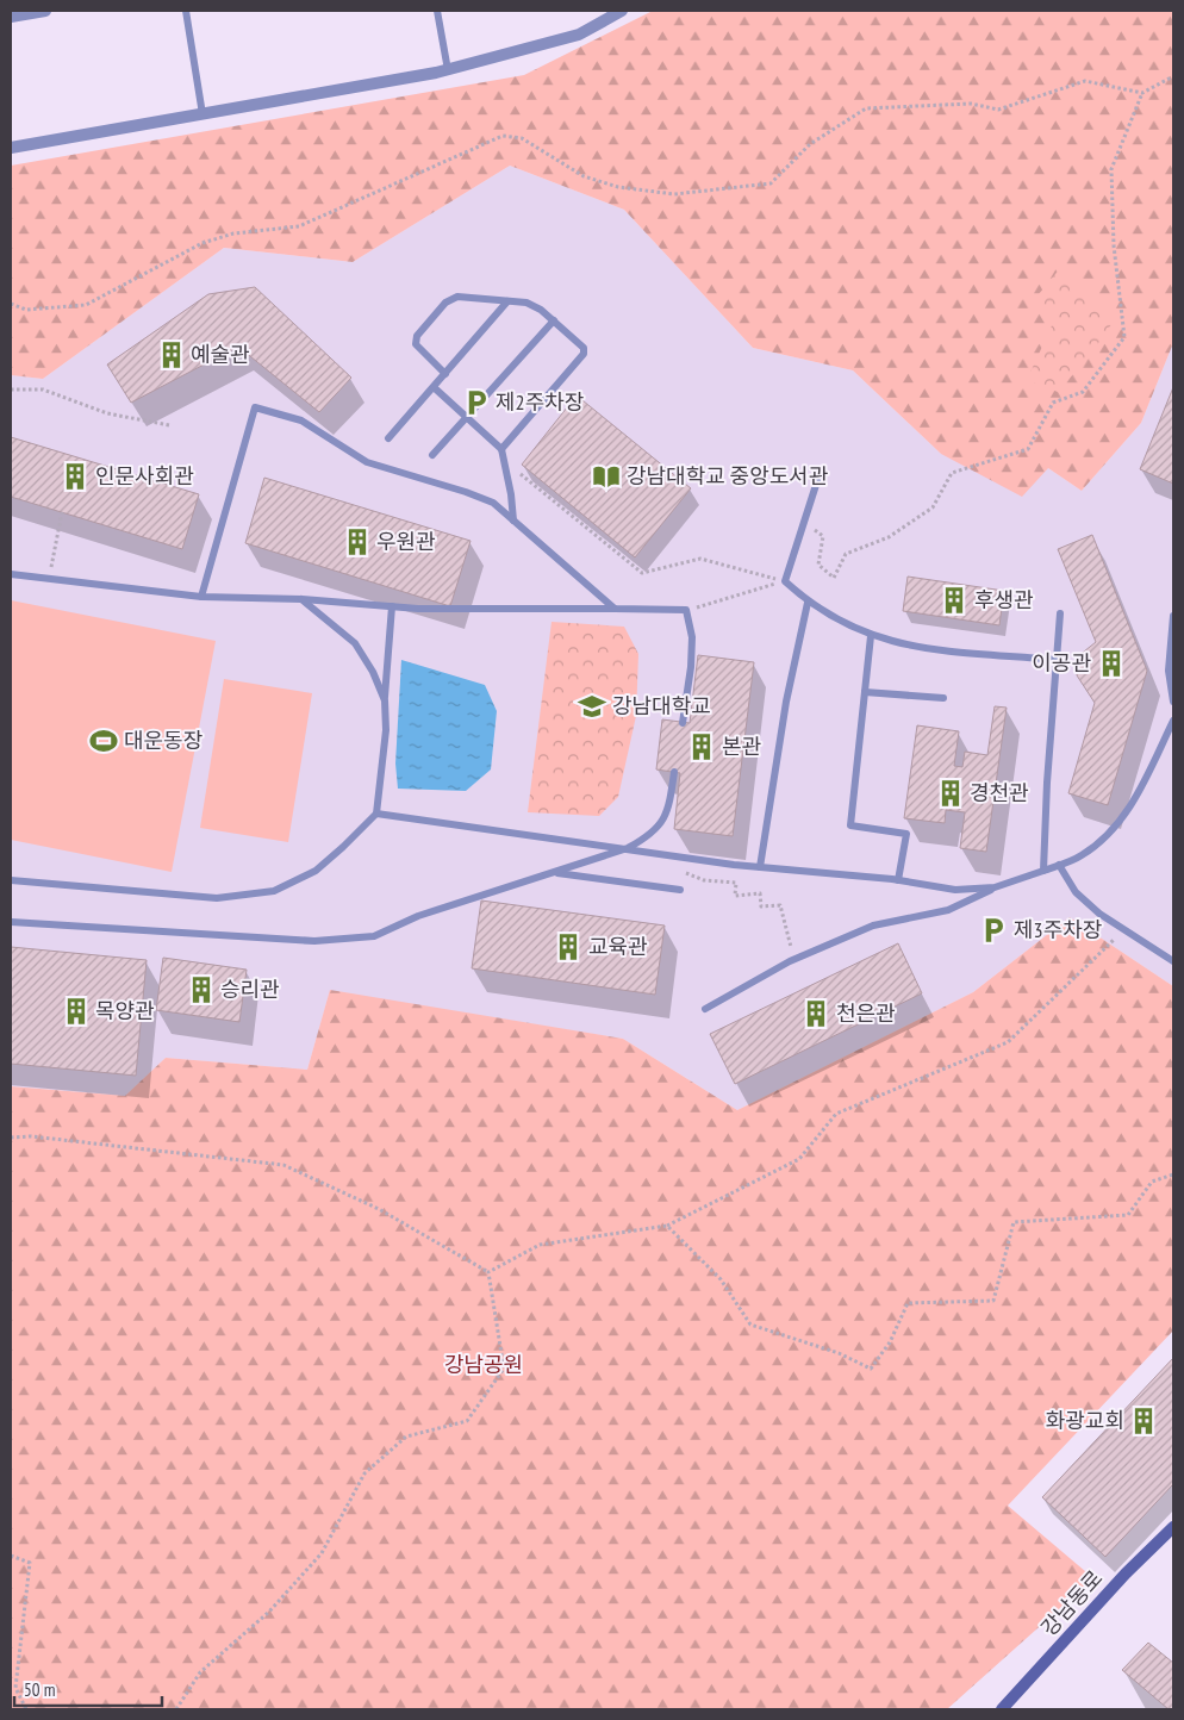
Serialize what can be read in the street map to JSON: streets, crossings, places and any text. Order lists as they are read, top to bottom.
{
  "streets": {
    "street": ["강남동로"]
  },
  "parks": ["강남공원"],
  "places": {
    "building": [
      "예술관",
      "인문사회관",
      "우원관",
      "후생관",
      "이공관",
      "본관",
      "경천관",
      "교육관",
      "승리관",
      "목양관",
      "천은관",
      "화광교회"
    ],
    "parking": ["제2주차장", "제3주차장"],
    "library": ["강남대학교 중앙도서관"],
    "school or university": ["강남대학교"],
    "sports": ["대운동장"]
  },
  "scale_bar": "50 m"
}
